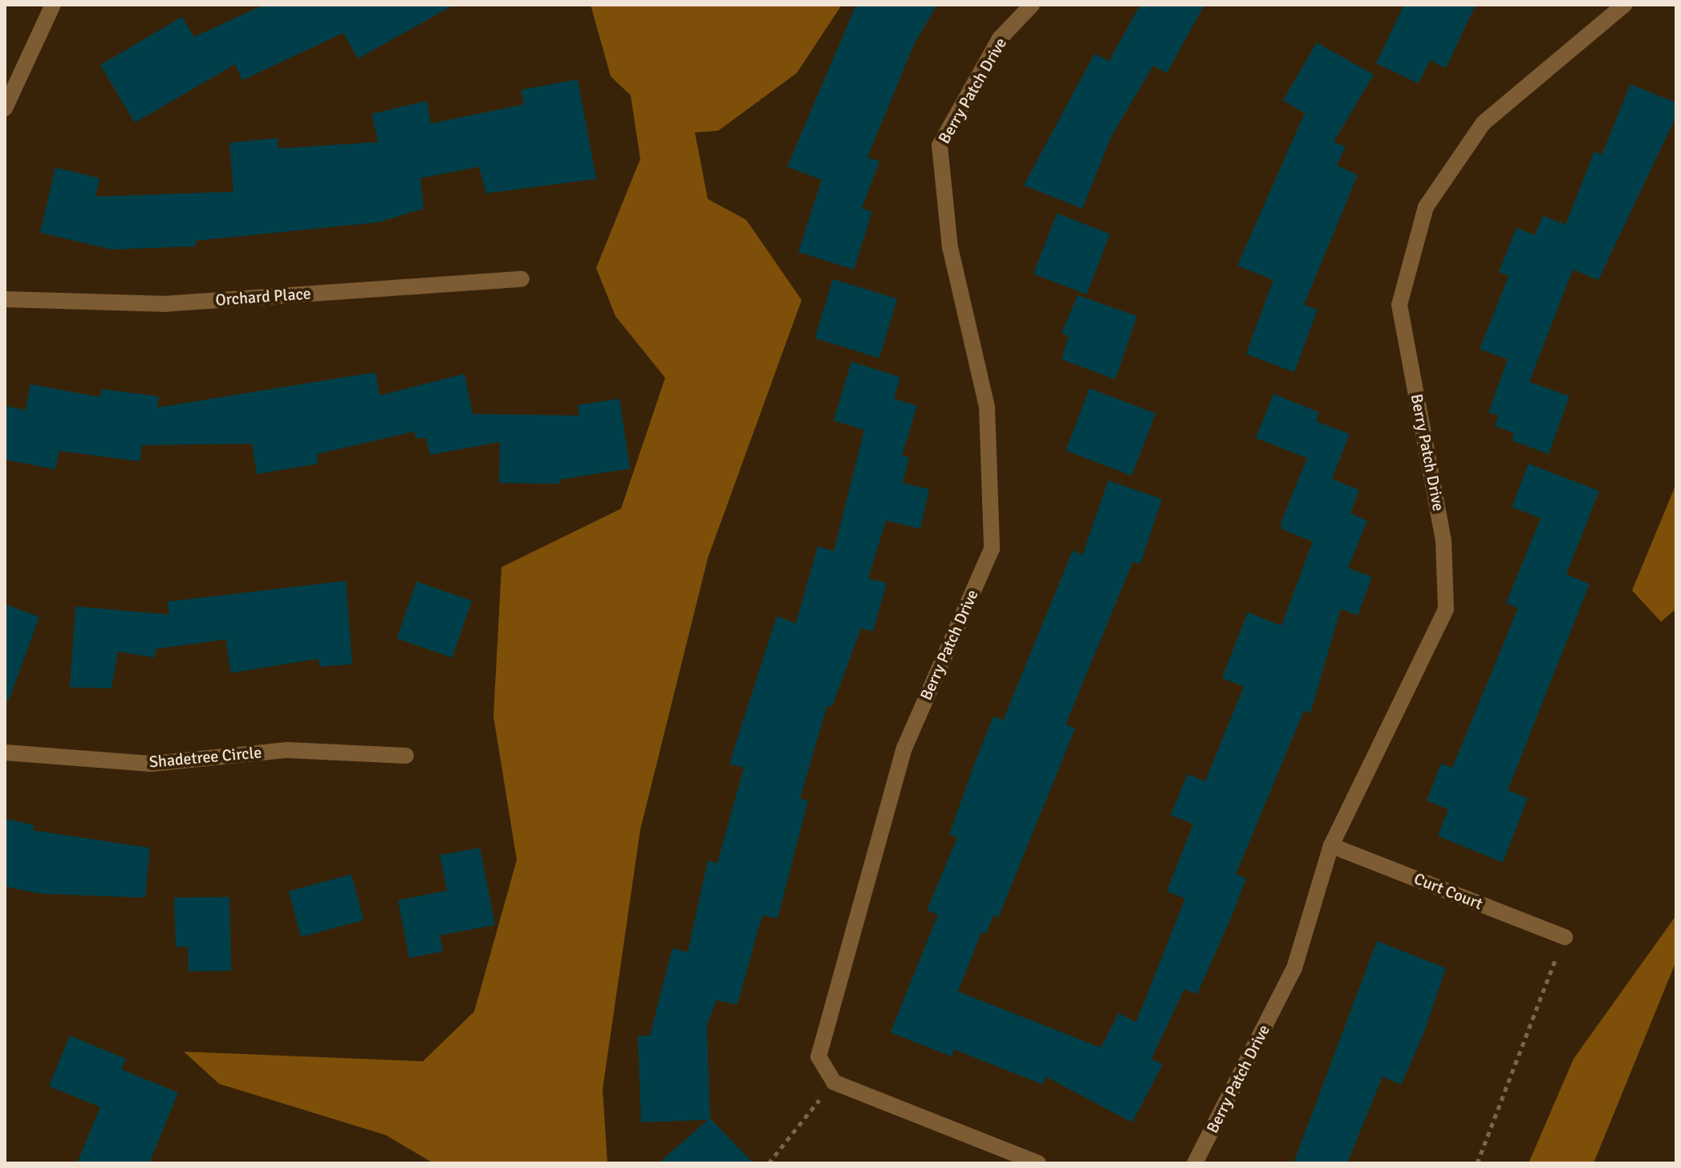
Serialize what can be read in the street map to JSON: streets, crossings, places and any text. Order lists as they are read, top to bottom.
{
  "streets": {
    "street": [
      "Berry Patch Drive",
      "Orchard Place",
      "Shadetree Circle",
      "Curt Court"
    ]
  },
  "crossings": [
    ["Berry Patch Drive", "Curt Court"]
  ]
}
